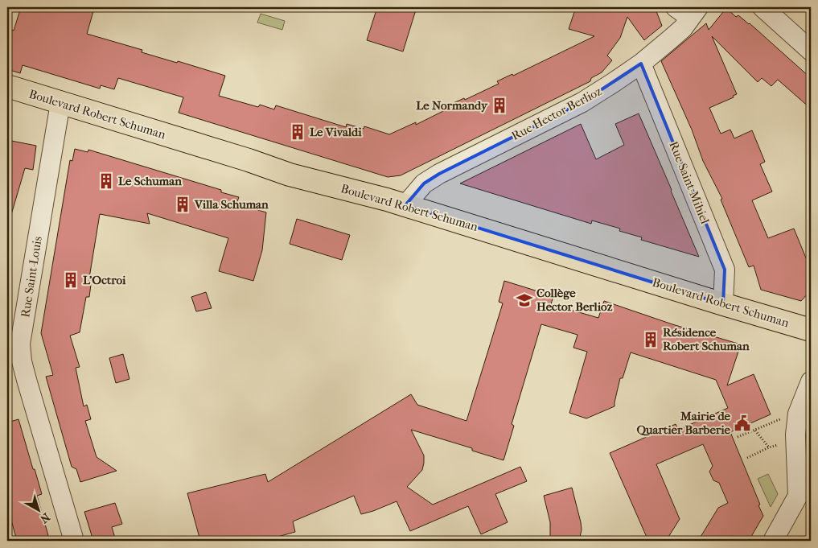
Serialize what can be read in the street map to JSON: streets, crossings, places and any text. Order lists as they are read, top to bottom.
{
  "streets": {
    "main road": ["Boulevard Robert Schuman"],
    "street": ["Rue Hector Berlioz", "Rue Saint-Mihiel", "Rue Saint-Louis"]
  },
  "crossings": [
    ["Rue Hector Berlioz", "Boulevard Robert Schuman"],
    ["Rue Hector Berlioz", "Rue Saint-Mihiel"],
    ["Boulevard Robert Schuman", "Rue Saint-Mihiel"],
    ["Boulevard Robert Schuman", "Rue Saint-Louis"]
  ],
  "places": {
    "building": [
      "Le Normandy",
      "Le Vivaldi",
      "Le Schuman",
      "Villa Schuman",
      "L'Octroi",
      "Résidence Robert Schuman"
    ],
    "school or university": ["Collège Hector Berlioz"],
    "public building": ["Mairie de Quartier Barberie"]
  },
  "north": "bottom right"
}
